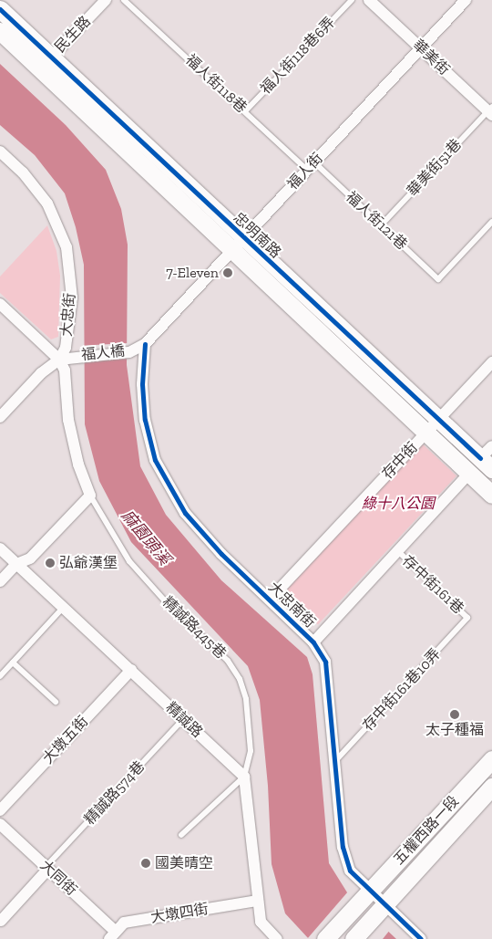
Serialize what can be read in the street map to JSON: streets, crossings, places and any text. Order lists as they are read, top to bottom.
{
  "streets": {
    "main road": ["忠明南路", "五權西路一段"],
    "street": [
      "民生路",
      "華美街",
      "福人街",
      "大忠街",
      "福人橋",
      "存中街",
      "大忠南街",
      "精誠路",
      "大墩五街",
      "大同街",
      "大墩四街"
    ],
    "lane": [
      "福人街118巷6弄",
      "福人街118巷",
      "華美街51巷",
      "福人街121巷",
      "存中街161巷",
      "精誠路445巷",
      "存中街161巷10弄",
      "精誠路574巷"
    ]
  },
  "crossings": [
    ["民生路", "忠明南路"],
    ["福人街118巷6弄", "福人街118巷"],
    ["華美街", "華美街51巷"],
    ["華美街", "福人街"],
    ["福人街118巷", "福人街"],
    ["福人街118巷", "福人街121巷"],
    ["華美街51巷", "福人街121巷"],
    ["福人街", "福人街121巷"],
    ["福人街", "忠明南路"],
    ["福人街", "福人橋"],
    ["福人街", "大忠南街"],
    ["忠明南路", "存中街"],
    ["大忠街", "福人橋"],
    ["福人橋", "大忠南街"],
    ["存中街", "大忠南街"],
    ["存中街161巷", "存中街161巷10弄"],
    ["大忠南街", "存中街161巷10弄"],
    ["大忠南街", "五權西路一段"],
    ["精誠路445巷", "精誠路"],
    ["精誠路", "大墩五街"],
    ["精誠路", "精誠路574巷"],
    ["精誠路574巷", "大同街"],
    ["大同街", "大墩四街"]
  ],
  "water": ["麻園頭溪"],
  "parks": ["綠十八公園"],
  "places": [
    "7-Eleven",
    "弘爺漢堡",
    "太子種福",
    "國美晴空"
  ]
}
